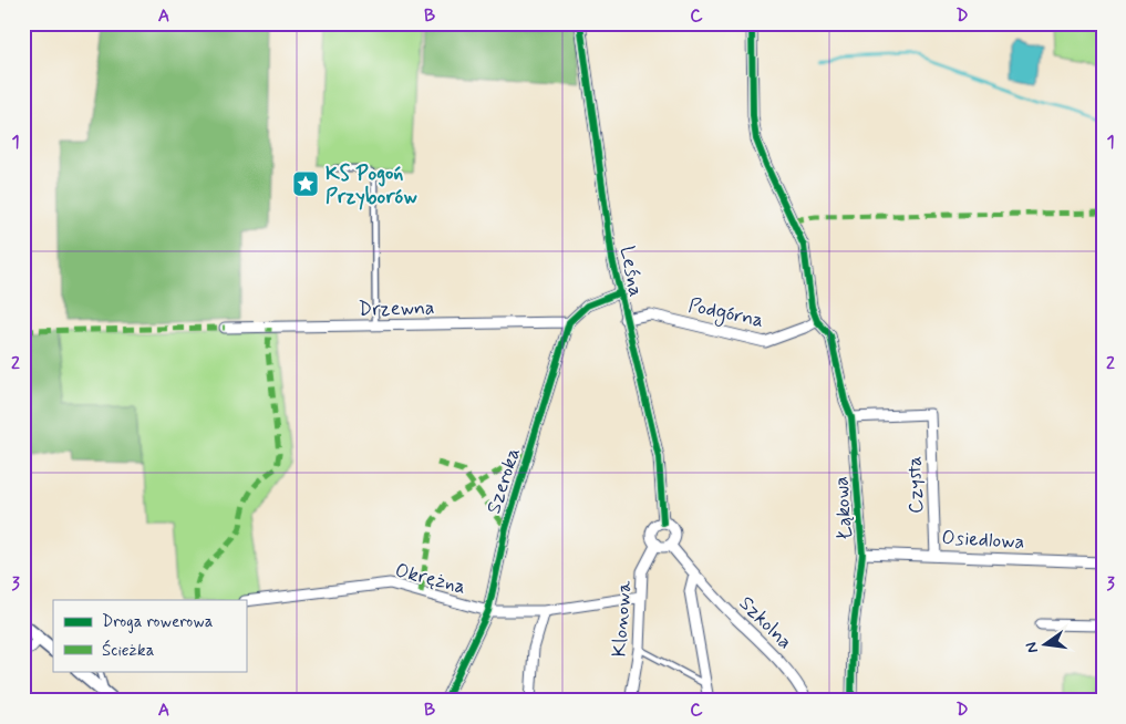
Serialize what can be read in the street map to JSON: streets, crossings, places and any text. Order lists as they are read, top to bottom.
{
  "streets": {
    "street": [
      "Leśna",
      "Drzewna",
      "Podgórna",
      "Szeroka",
      "Czysta",
      "Łąkowa",
      "Osiedlowa",
      "Okrężna",
      "Klonowa",
      "Szkolna"
    ]
  },
  "crossings": [
    ["Leśna", "Podgórna"],
    ["Leśna", "Klonowa"],
    ["Drzewna", "Szeroka"],
    ["Podgórna", "Łąkowa"],
    ["Szeroka", "Okrężna"],
    ["Czysta", "Łąkowa"],
    ["Czysta", "Osiedlowa"],
    ["Łąkowa", "Osiedlowa"],
    ["Okrężna", "Klonowa"]
  ],
  "places": {
    "place": ["KS Pogoń Przyborów"]
  },
  "legend": ["Droga rowerowa", "Ścieżka"],
  "north": "left",
  "grid": {
    "columns": [
      "A",
      "B",
      "C",
      "D"
    ],
    "rows": ["1", "2", "3"]
  }
}
